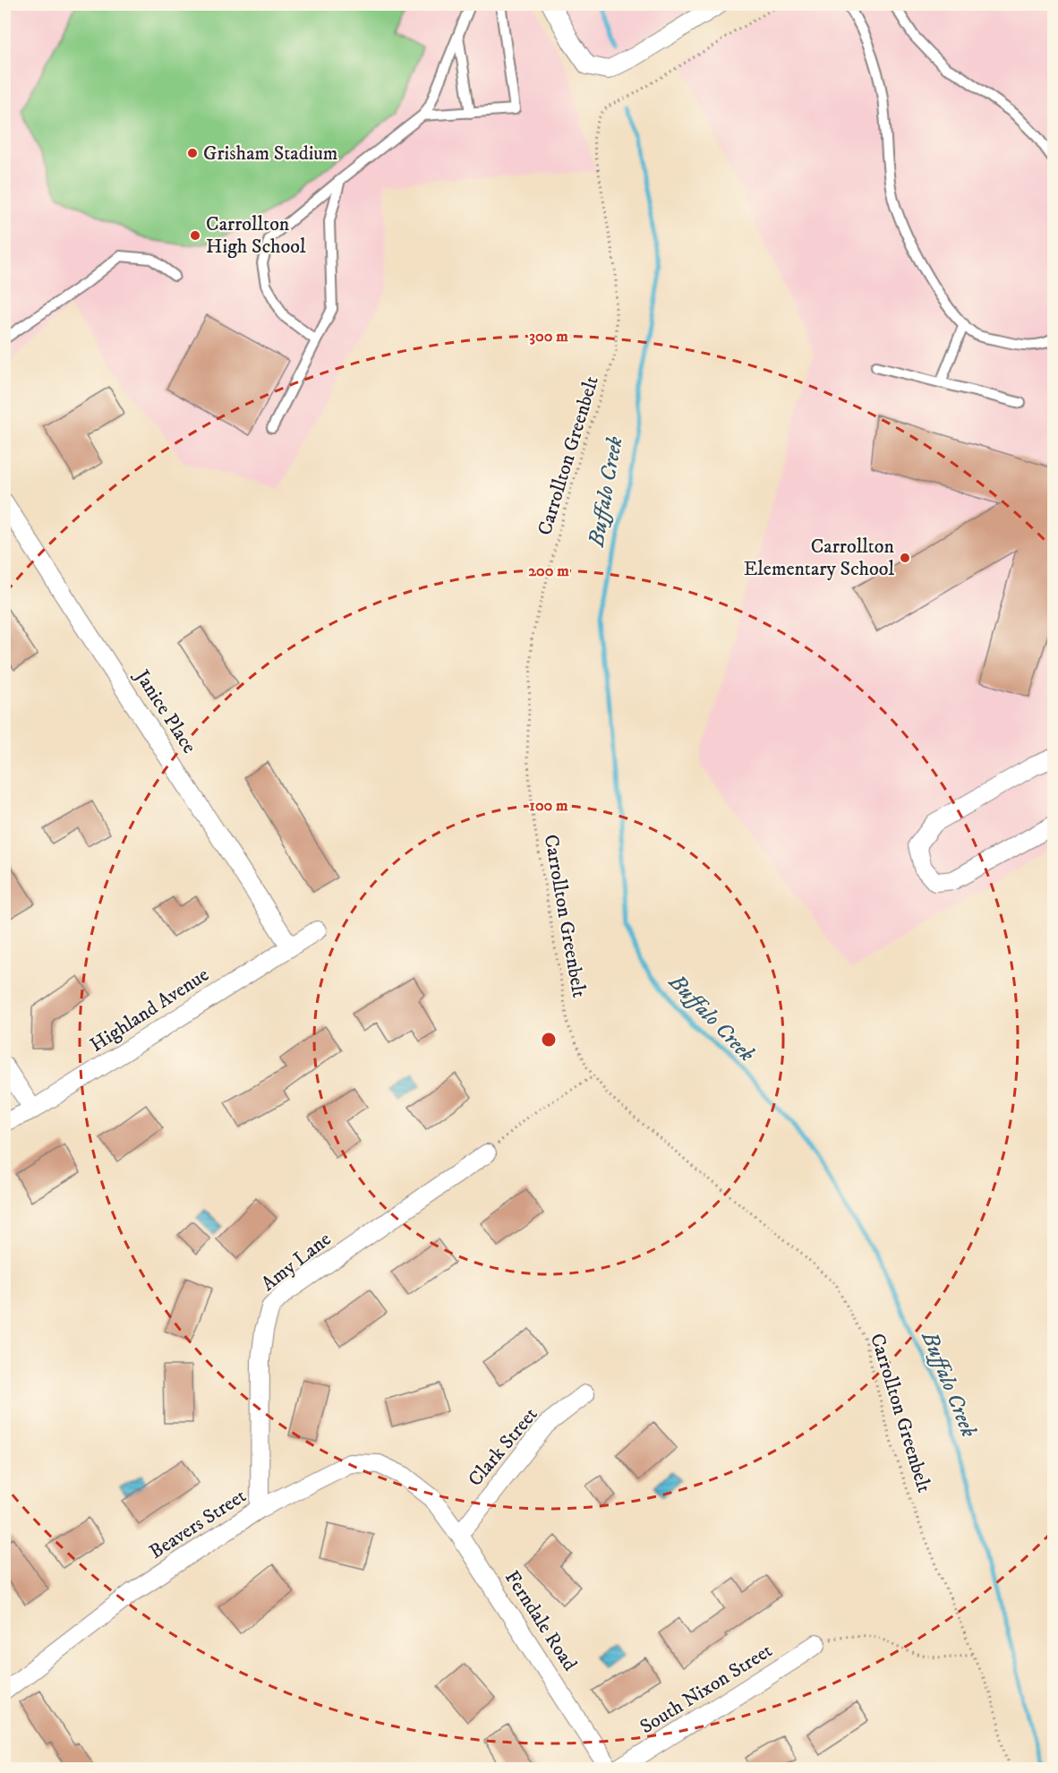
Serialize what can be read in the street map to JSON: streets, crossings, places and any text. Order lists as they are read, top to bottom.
{
  "streets": {
    "street": [
      "Janice Place",
      "Highland Avenue",
      "Amy Lane",
      "Clark Street",
      "Beavers Street",
      "Ferndale Road",
      "South Nixon Street"
    ],
    "path": ["Carrollton Greenbelt"]
  },
  "crossings": [
    ["Janice Place", "Highland Avenue"],
    ["Amy Lane", "Beavers Street"],
    ["Clark Street", "Ferndale Road"],
    ["Beavers Street", "Ferndale Road"]
  ],
  "water": ["Buffalo Creek"],
  "places": ["Grisham Stadium", "Carrollton High School", "Carrollton Elementary School"],
  "rings": ["300 m", "200 m", "100 m"]
}
